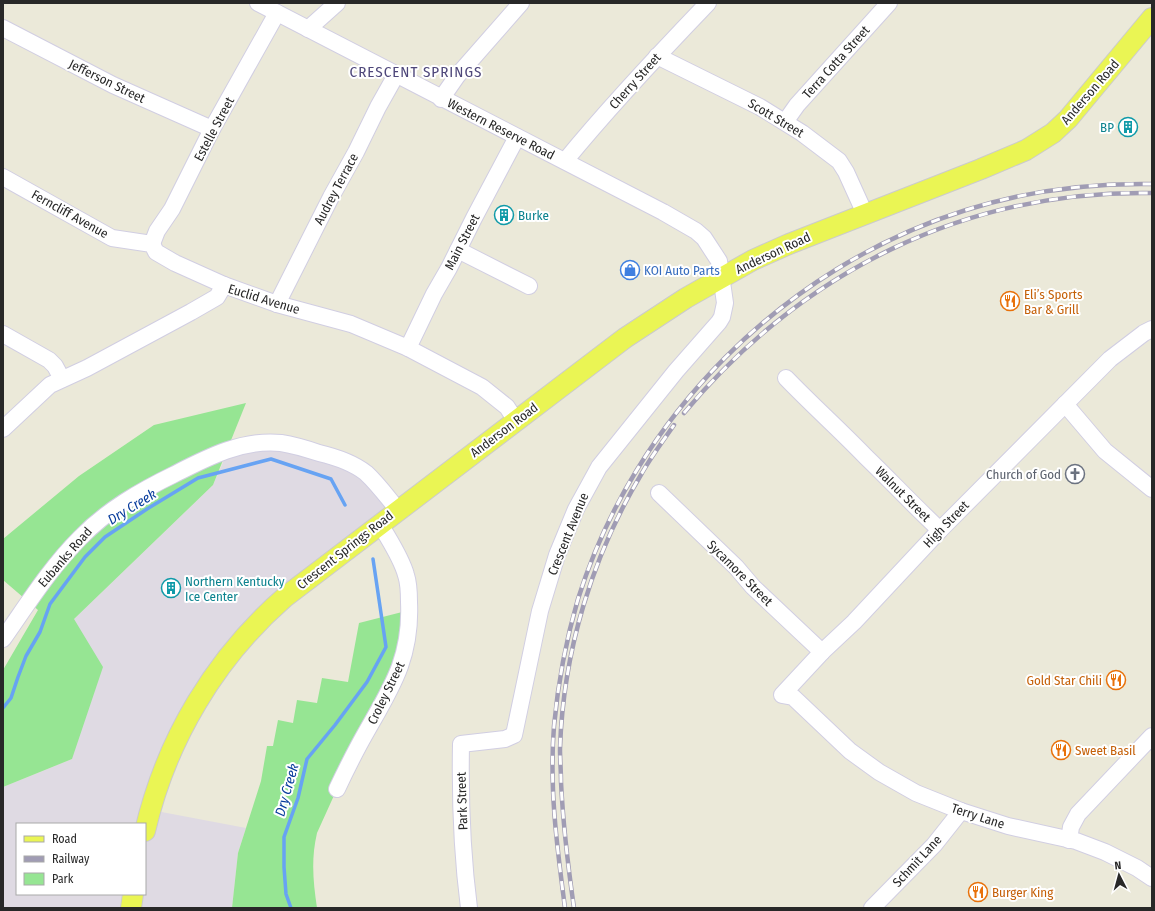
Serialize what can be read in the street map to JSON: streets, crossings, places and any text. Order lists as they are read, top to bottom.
{
  "streets": {
    "main road": ["Anderson Road", "Crescent Springs Road"],
    "street": [
      "Terra Cotta Street",
      "Jefferson Street",
      "Cherry Street",
      "Scott Street",
      "Estelle Street",
      "Western Reserve Road",
      "Audrey Terrace",
      "Ferncliff Avenue",
      "Main Street",
      "Euclid Avenue",
      "Walnut Street",
      "High Street",
      "Crescent Avenue",
      "Eubanks Road",
      "Sycamore Street",
      "Croley Street",
      "Park Street",
      "Terry Lane",
      "Schmit Lane"
    ]
  },
  "crossings": [
    ["Terra Cotta Street", "Scott Street"],
    ["Jefferson Street", "Estelle Street"],
    ["Cherry Street", "Scott Street"],
    ["Cherry Street", "Western Reserve Road"],
    ["Anderson Road", "Scott Street"],
    ["Anderson Road", "Western Reserve Road"],
    ["Anderson Road", "Euclid Avenue"],
    ["Anderson Road", "Crescent Avenue"],
    ["Anderson Road", "Crescent Springs Road"],
    ["Anderson Road", "Eubanks Road"],
    ["Estelle Street", "Western Reserve Road"],
    ["Estelle Street", "Ferncliff Avenue"],
    ["Western Reserve Road", "Audrey Terrace"],
    ["Western Reserve Road", "Main Street"],
    ["Western Reserve Road", "Crescent Avenue"],
    ["Audrey Terrace", "Euclid Avenue"],
    ["Main Street", "Euclid Avenue"],
    ["Walnut Street", "High Street"],
    ["High Street", "Sycamore Street"],
    ["High Street", "Terry Lane"],
    ["Crescent Avenue", "Park Street"],
    ["Crescent Springs Road", "Eubanks Road"],
    ["Crescent Springs Road", "Croley Street"],
    ["Terry Lane", "Schmit Lane"]
  ],
  "districts": ["CRESCENT SPRINGS"],
  "water": ["Dry Creek"],
  "places": {
    "building": ["BP", "Burke", "Northern Kentucky Ice Center"],
    "shop": ["KOI Auto Parts"],
    "restaurant": [
      "Eli’s Sports Bar & Grill",
      "Gold Star Chili",
      "Sweet Basil",
      "Burger King"
    ],
    "church": ["Church of God"]
  },
  "legend": ["Road", "Railway", "Park"],
  "north": "top"
}
